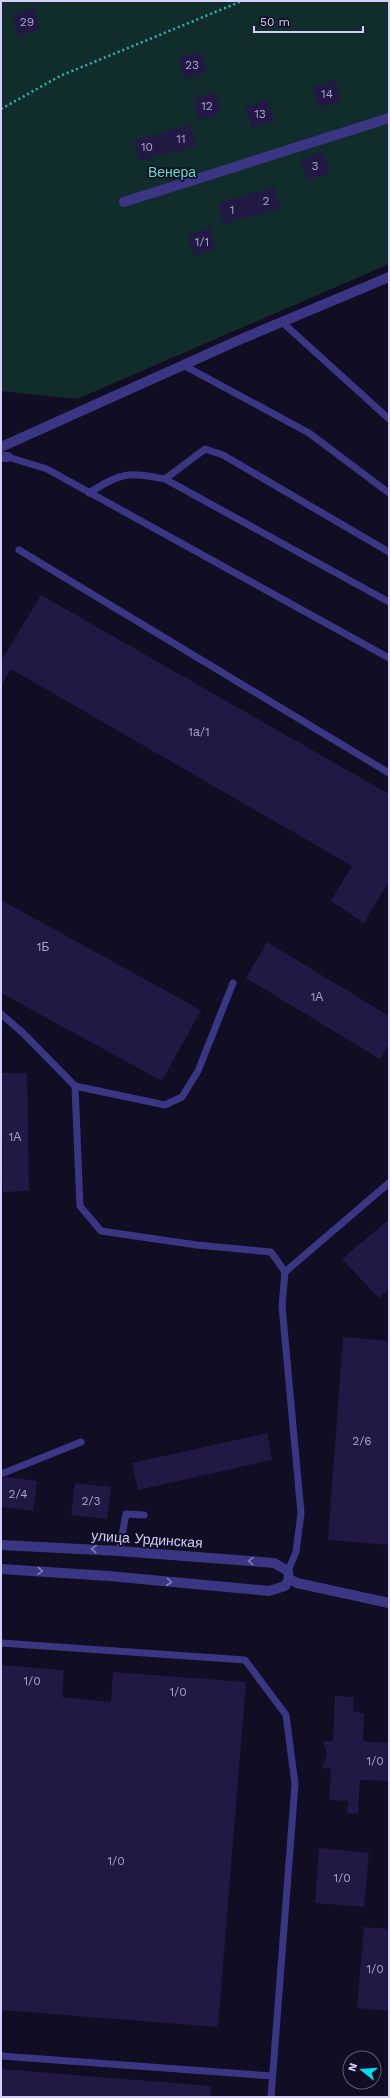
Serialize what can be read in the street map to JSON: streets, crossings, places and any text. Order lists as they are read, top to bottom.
{
  "streets": {
    "street": ["улица Урдинская"]
  },
  "parks": ["Венера"],
  "house_numbers": [
    "29",
    "23",
    "14",
    "12",
    "13",
    "11",
    "10",
    "3",
    "2",
    "1",
    "1/1",
    "1а/1",
    "1Б",
    "1А",
    "1А",
    "2/6",
    "2/4",
    "2/3",
    "1/0",
    "1/0",
    "1/0",
    "1/0",
    "1/0",
    "1/0"
  ],
  "scale_bar": "50 m",
  "north": "left"
}
